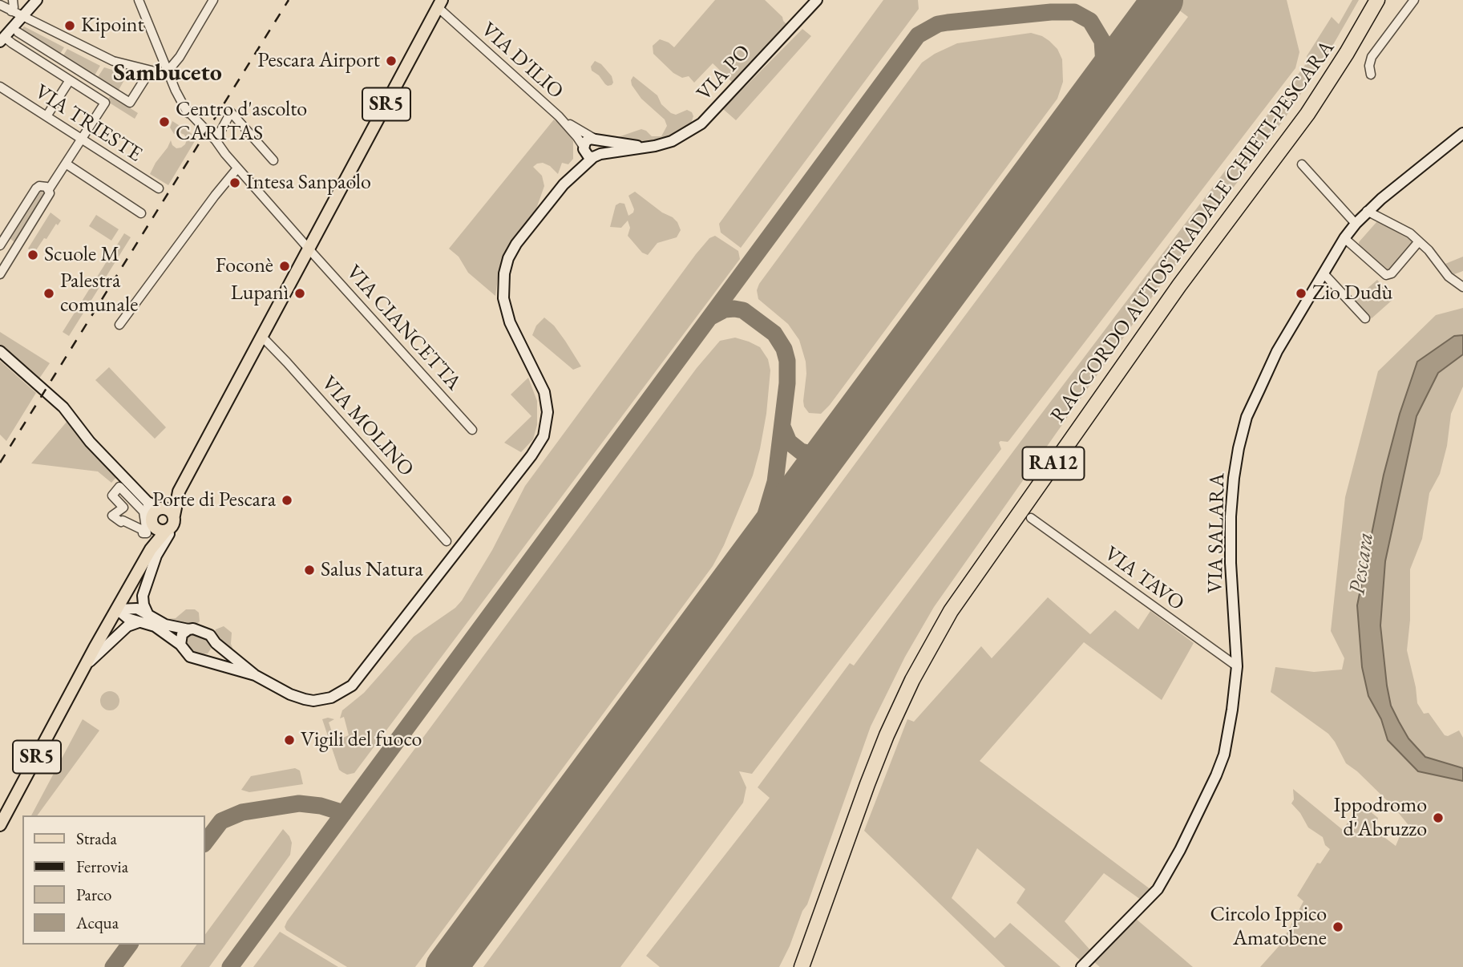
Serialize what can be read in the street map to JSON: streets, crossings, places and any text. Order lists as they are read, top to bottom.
{
  "streets": {
    "highway": ["RACCORDO AUTOSTRADALE CHIETI-PESCARA", "RA12"],
    "main road": ["SR5"],
    "street": [
      "VIA D'ILIO",
      "VIA PO",
      "VIA TRIESTE",
      "VIA CIANCETTA",
      "VIA MOLINO",
      "VIA SALARA",
      "VIA TAVO"
    ]
  },
  "crossings": [
    ["VIA D'ILIO", "VIA PO"],
    ["VIA D'ILIO", "SR5"],
    ["SR5", "VIA CIANCETTA"],
    ["SR5", "VIA MOLINO"],
    ["VIA SALARA", "VIA TAVO"]
  ],
  "districts": ["Sambuceto"],
  "water": ["Pescara"],
  "places": [
    "Kipoint",
    "Pescara Airport",
    "Centro d'ascolto CARITAS",
    "Intesa Sanpaolo",
    "Scuole M",
    "Foconè",
    "Palestra comunale",
    "Lupanì",
    "Zio Dudù",
    "Porte di Pescara",
    "Salus Natura",
    "Vigili del fuoco",
    "Ippodromo d'Abruzzo",
    "Circolo Ippico Amatobene"
  ],
  "legend": [
    "Strada",
    "Ferrovia",
    "Parco",
    "Acqua"
  ]
}
